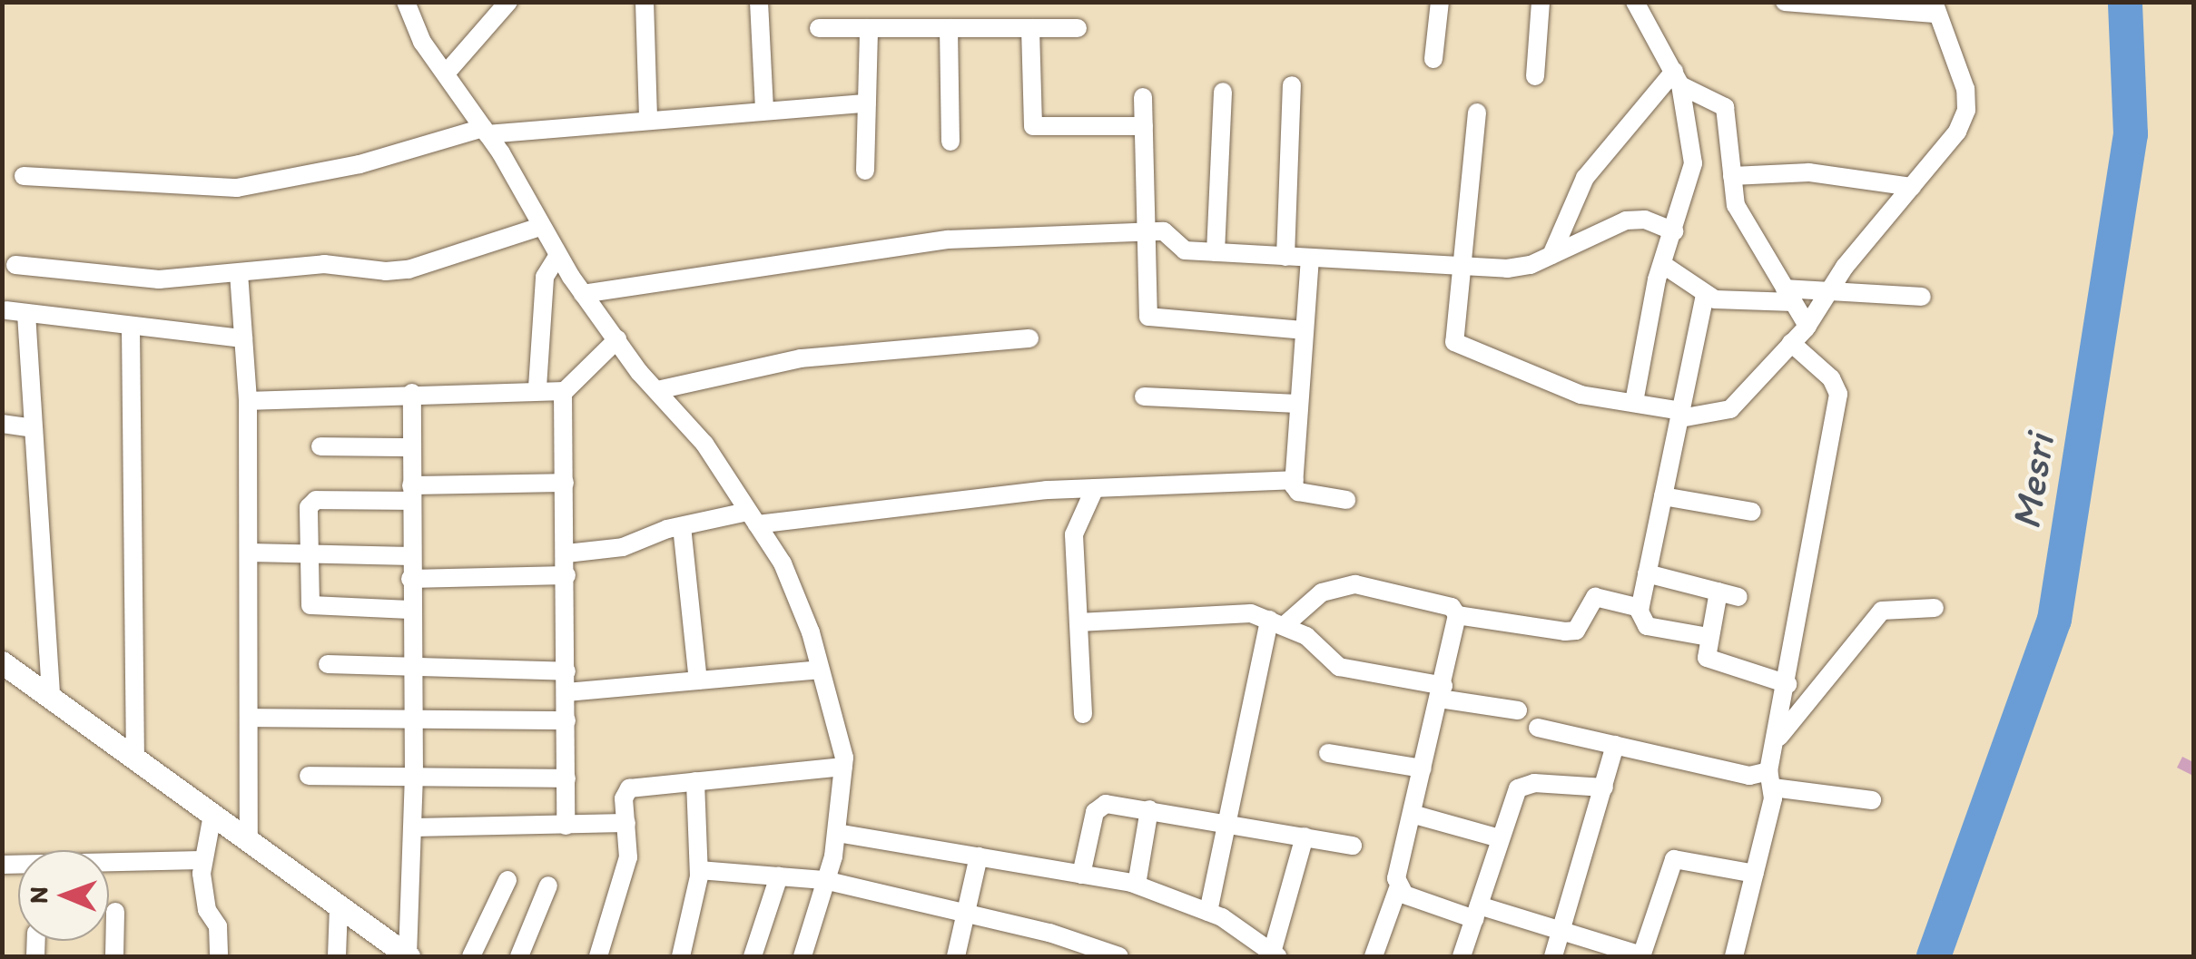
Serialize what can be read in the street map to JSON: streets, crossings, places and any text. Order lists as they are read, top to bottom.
{
  "water": ["Mesri"],
  "north": "left"
}
